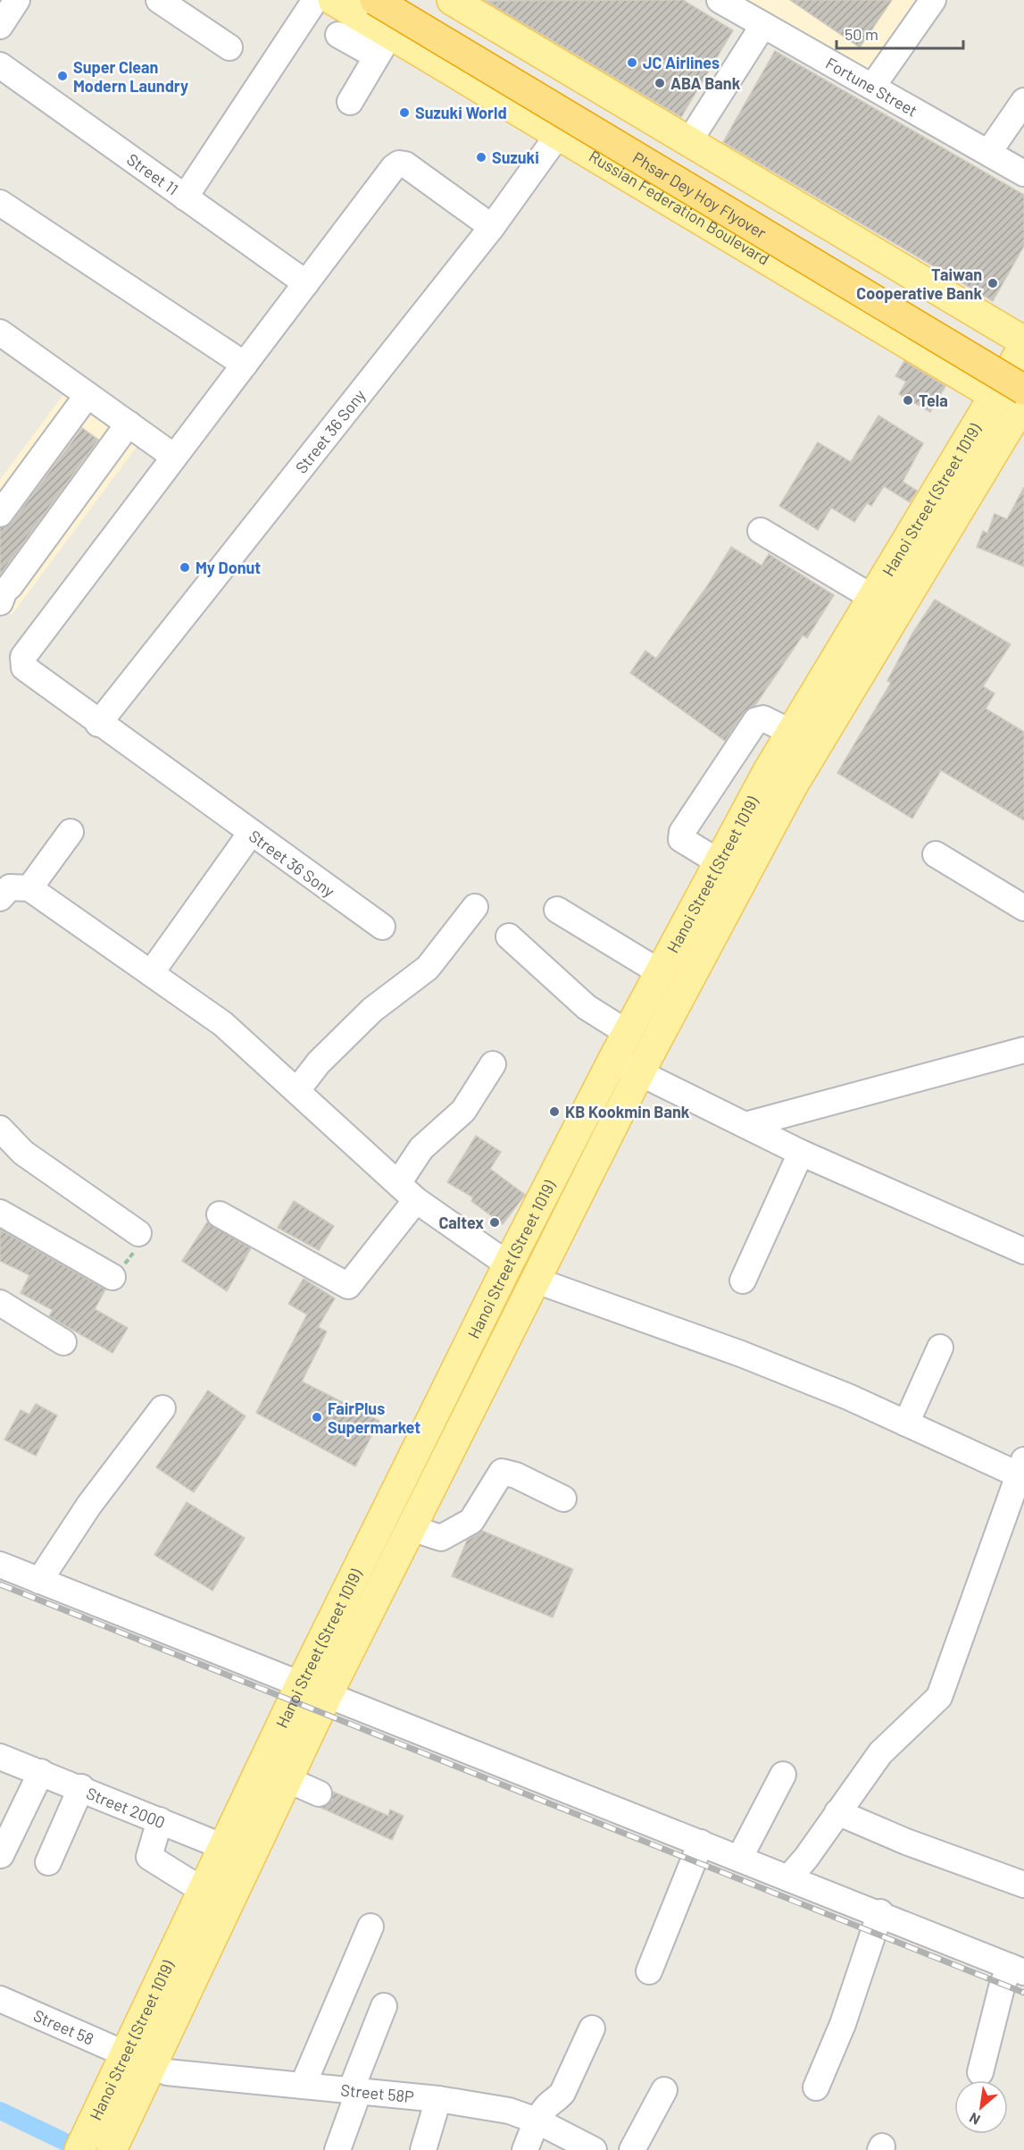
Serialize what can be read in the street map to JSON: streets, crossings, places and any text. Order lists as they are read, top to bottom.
{
  "streets": {
    "highway": ["Phsar Dey Hoy Flyover"],
    "main road": ["Russian Federation Boulevard", "Hanoi Street (Street 1019)"],
    "street": [
      "Fortune Street",
      "Street 11",
      "Street 36 Sony",
      "Street 2000",
      "Street 58",
      "Street 58P"
    ]
  },
  "crossings": [
    ["Street 11", "Street 36 Sony"],
    ["Phsar Dey Hoy Flyover", "Russian Federation Boulevard"],
    ["Phsar Dey Hoy Flyover", "Hanoi Street (Street 1019)"],
    ["Russian Federation Boulevard", "Street 36 Sony"],
    ["Russian Federation Boulevard", "Hanoi Street (Street 1019)"],
    ["Hanoi Street (Street 1019)", "Street 2000"],
    ["Hanoi Street (Street 1019)", "Street 58"],
    ["Hanoi Street (Street 1019)", "Street 58P"],
    ["Street 58", "Street 58P"]
  ],
  "places": [
    "JC Airlines",
    "Super Clean Modern Laundry",
    "ABA Bank",
    "Suzuki World",
    "Suzuki",
    "Taiwan Cooperative Bank",
    "Tela",
    "My Donut",
    "KB Kookmin Bank",
    "Caltex",
    "FairPlus Supermarket"
  ],
  "scale_bar": "50 m",
  "north": "bottom left"
}
